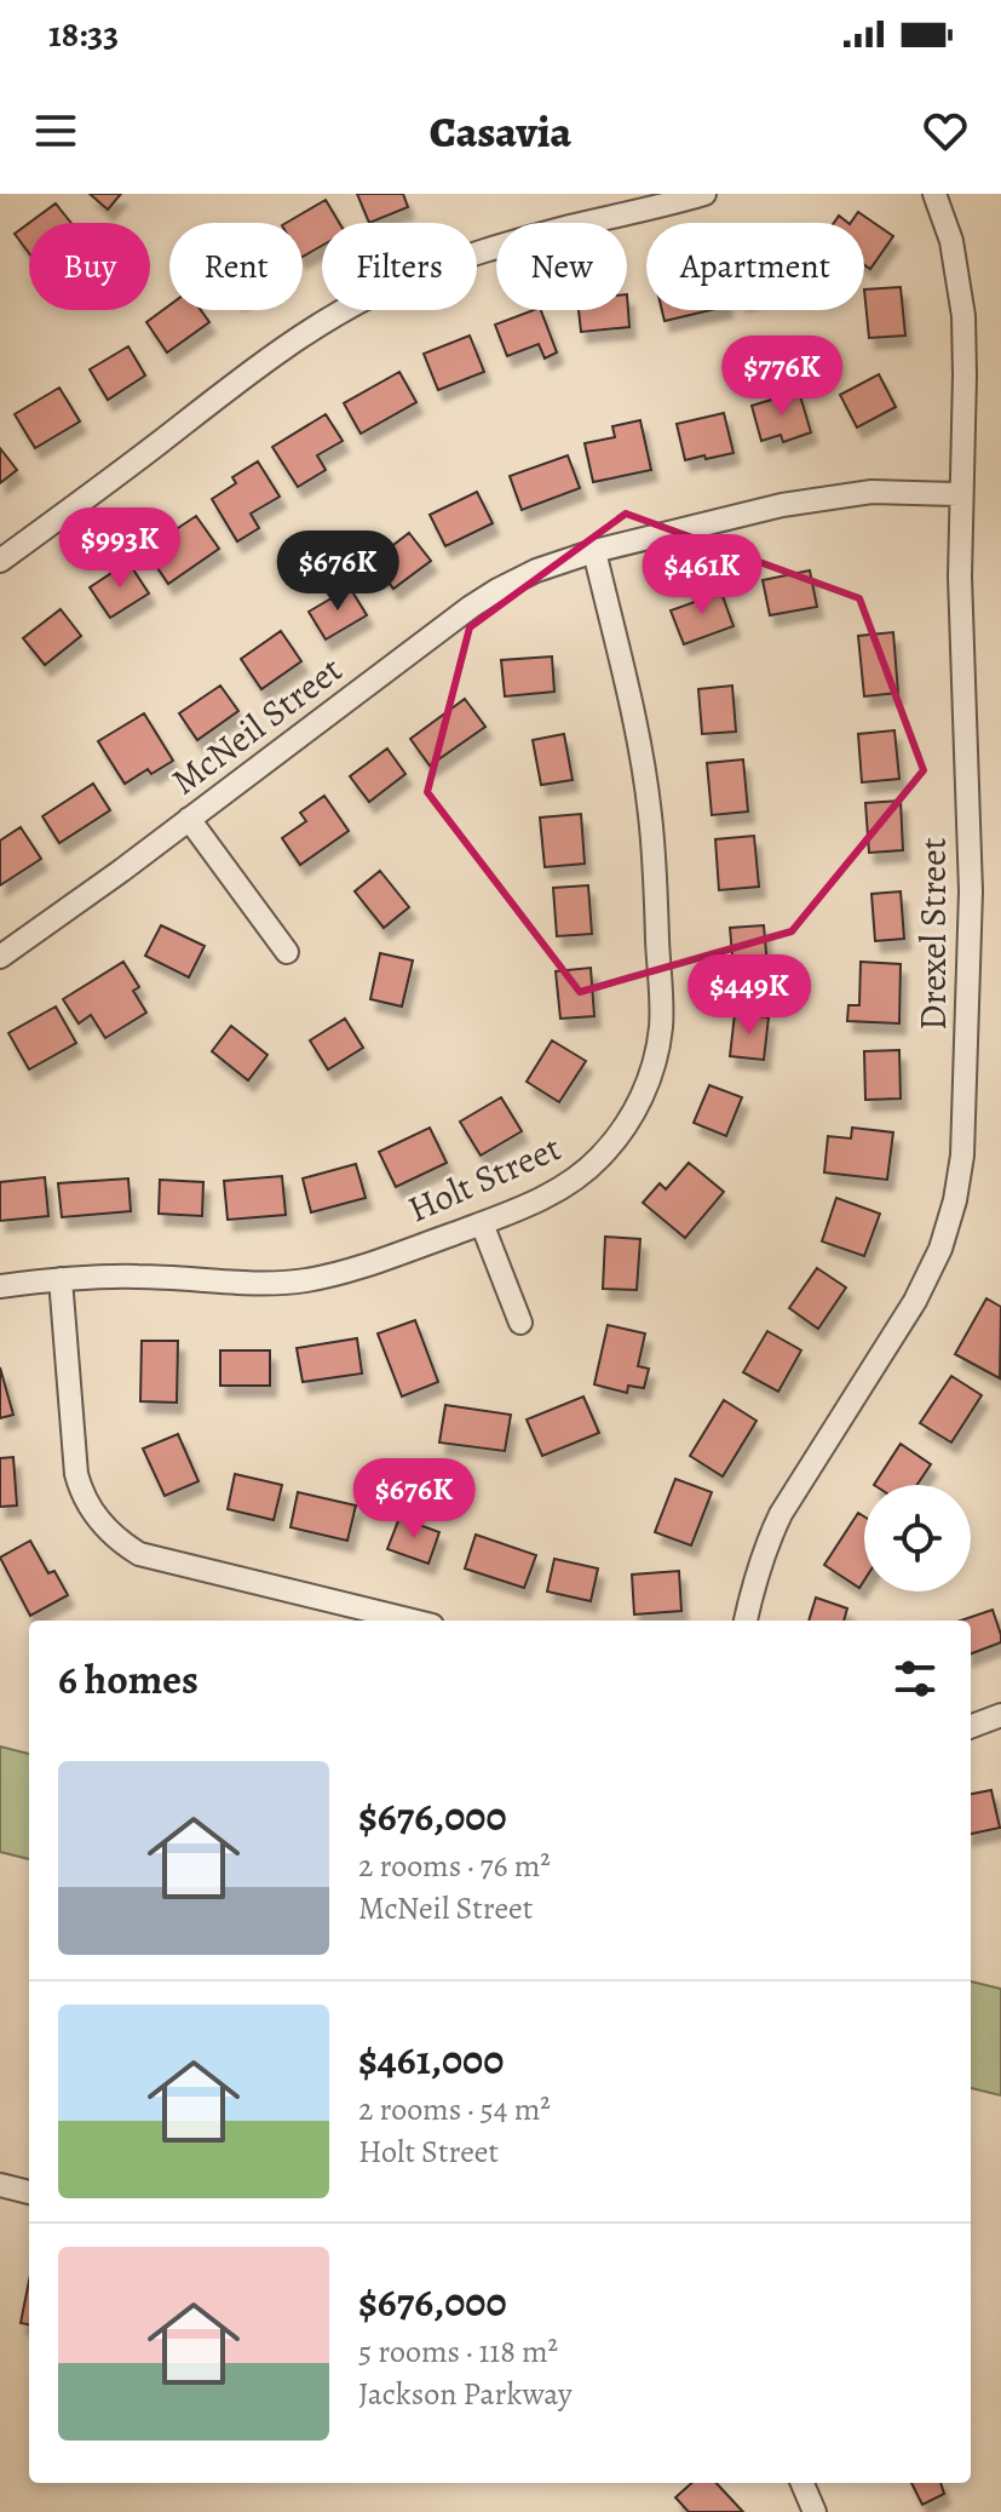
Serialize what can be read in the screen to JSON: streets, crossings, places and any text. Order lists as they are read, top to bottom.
{
  "streets": {
    "street": ["McNeil Street", "Drexel Street", "Holt Street"]
  },
  "crossings": [
    ["McNeil Street", "Drexel Street"],
    ["McNeil Street", "Holt Street"]
  ],
  "page": {
    "status": "18:33",
    "header": "Casavia",
    "chip": [
      "Buy",
      "Rent",
      "Filters",
      "New",
      "Apartment"
    ],
    "price": [
      "$776K",
      "$993K",
      "$676K",
      "$461K",
      "$449K",
      "$676K"
    ],
    "heading": "6 homes",
    "list": [
      {
        "name": "$676,000",
        "note": "2 rooms · 76 m² · McNeil Street"
      },
      {
        "name": "$461,000",
        "note": "2 rooms · 54 m² · Holt Street"
      },
      {
        "name": "$676,000",
        "note": "5 rooms · 118 m² · Jackson Parkway"
      }
    ]
  }
}
